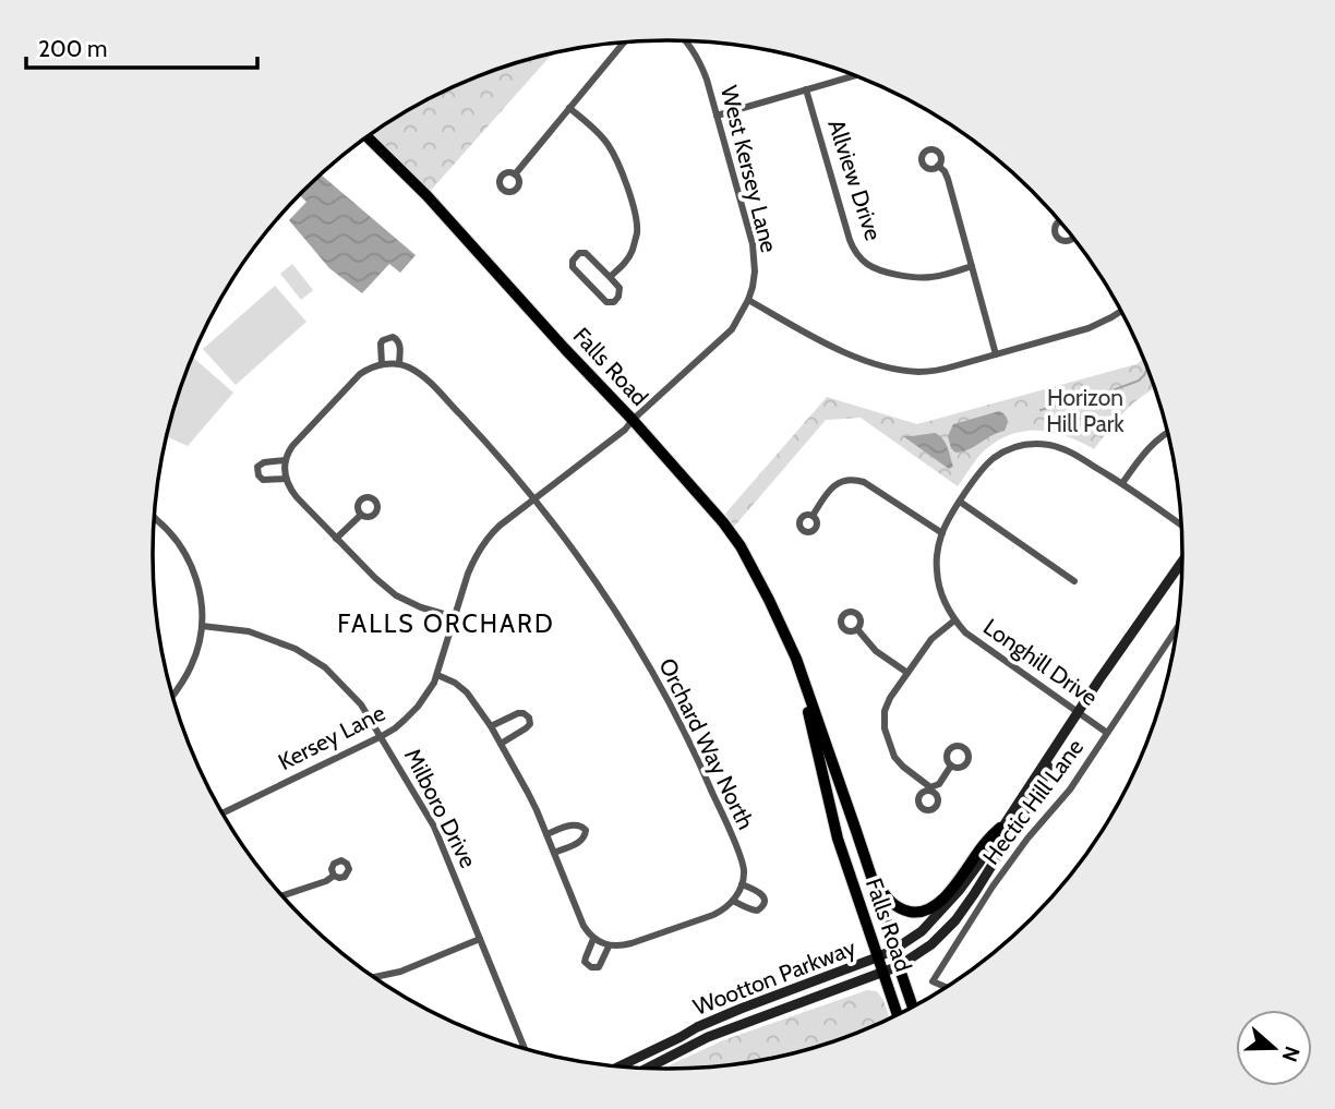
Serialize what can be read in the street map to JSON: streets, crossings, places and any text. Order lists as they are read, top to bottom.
{
  "streets": {
    "main road": ["Falls Road", "Wootton Parkway"],
    "street": [
      "West Kersey Lane",
      "Allview Drive",
      "Longhill Drive",
      "Kersey Lane",
      "Orchard Way North",
      "Hectic Hill Lane",
      "Milboro Drive"
    ]
  },
  "crossings": [
    ["West Kersey Lane", "Falls Road"],
    ["West Kersey Lane", "Kersey Lane"],
    ["Falls Road", "Kersey Lane"],
    ["Falls Road", "Wootton Parkway"],
    ["Longhill Drive", "Hectic Hill Lane"],
    ["Longhill Drive", "Wootton Parkway"],
    ["Kersey Lane", "Orchard Way North"],
    ["Kersey Lane", "Milboro Drive"]
  ],
  "districts": ["FALLS ORCHARD"],
  "parks": ["Horizon Hill Park"],
  "scale_bar": "200 m",
  "north": "right"
}
